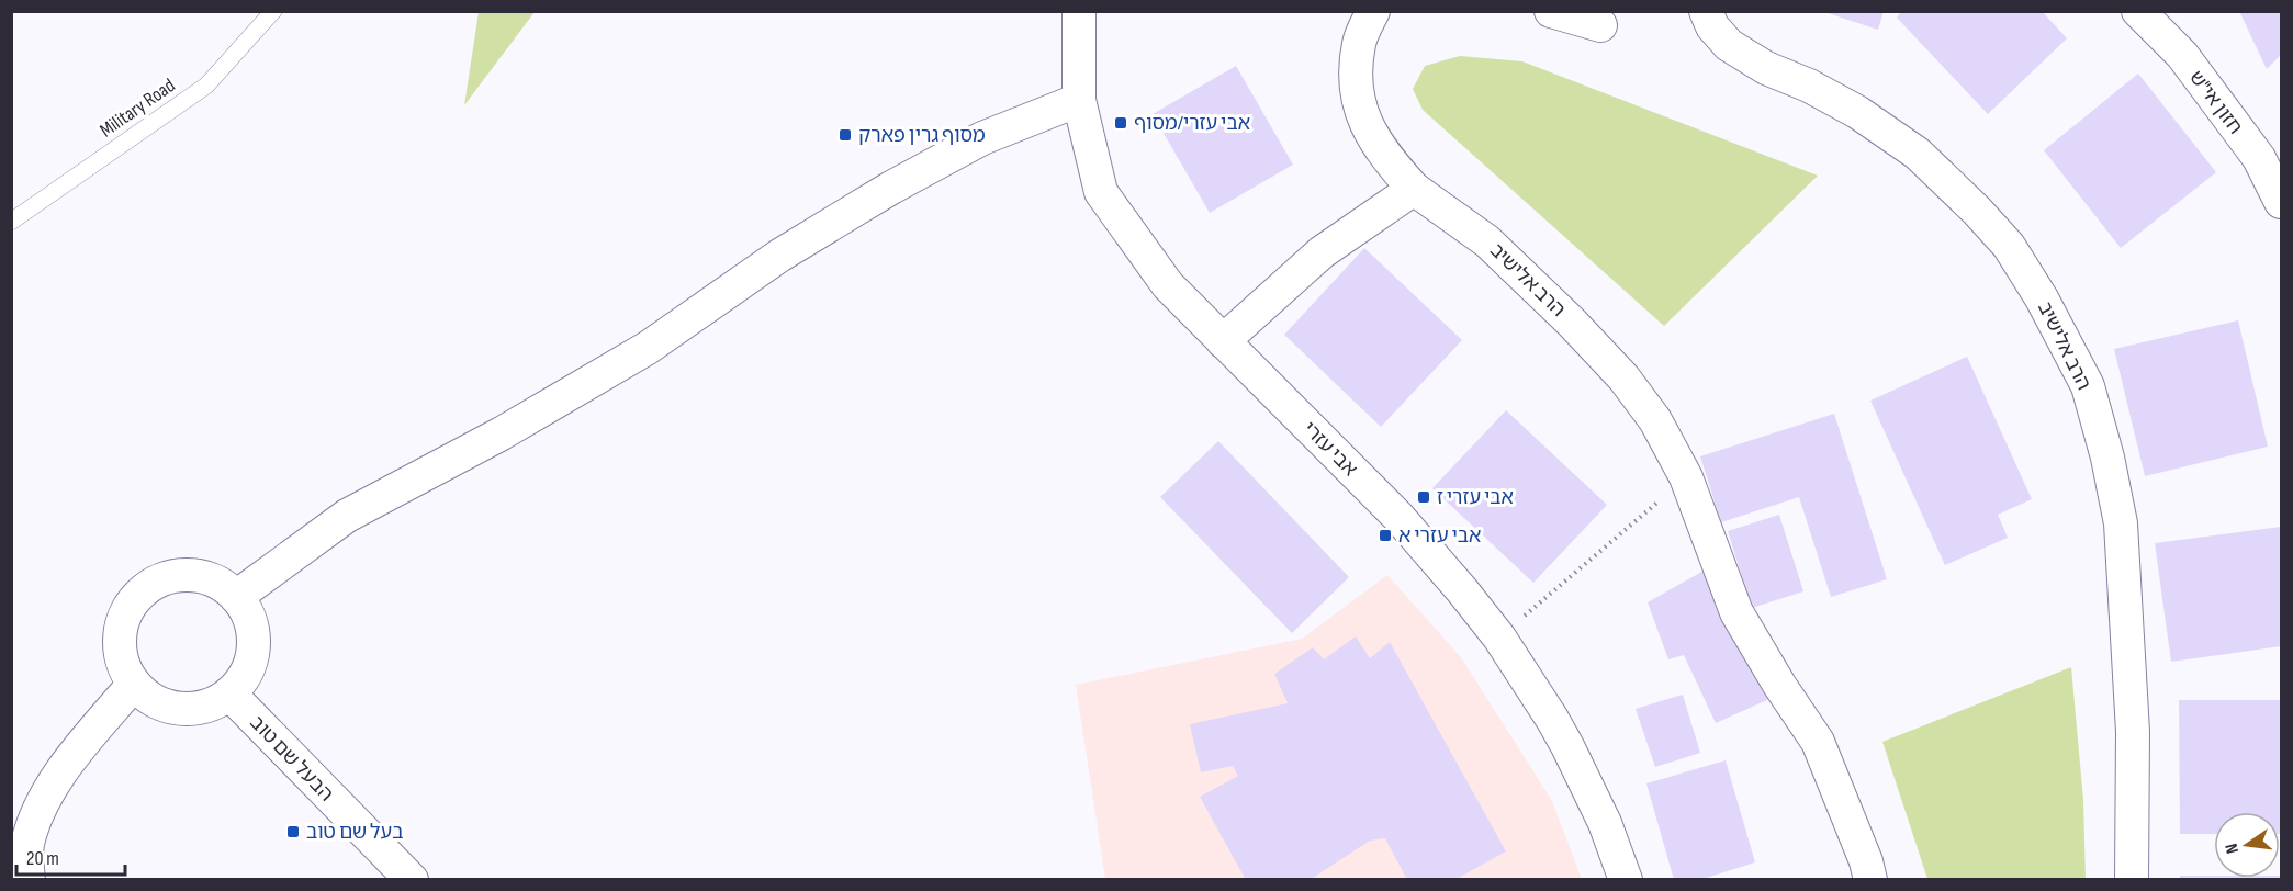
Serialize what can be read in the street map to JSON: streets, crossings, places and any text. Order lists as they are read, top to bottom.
{
  "streets": {
    "street": [
      "חזון אי\"ש",
      "הרב אלישיב",
      "אבי עזרי",
      "הבעל שם טוב"
    ],
    "lane": ["Military Road"]
  },
  "places": {
    "transit": [
      "אבי עזרי/מסוף",
      "מסוף גרין פארק",
      "אבי עזרי ז",
      "אבי עזרי א",
      "בעל שם טוב"
    ]
  },
  "scale_bar": "20 m",
  "north": "left"
}
